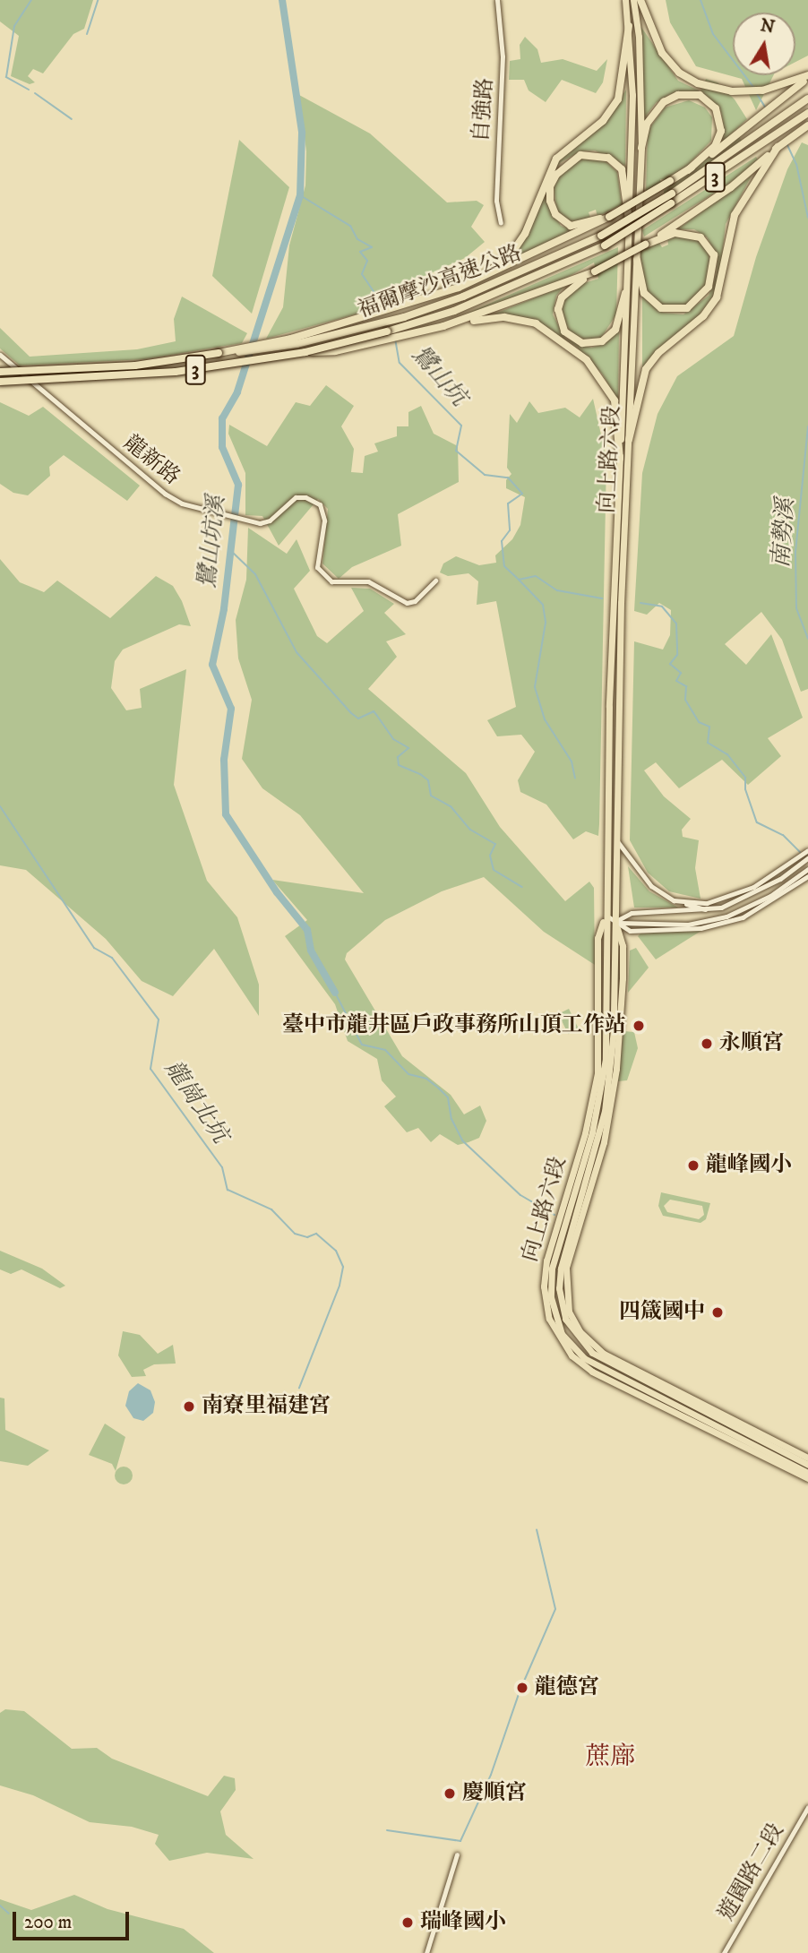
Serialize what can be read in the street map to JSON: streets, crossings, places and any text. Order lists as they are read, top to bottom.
{
  "streets": {
    "highway": ["3", "福爾摩沙高速公路"],
    "main road": ["向上路六段"],
    "street": ["自強路", "龍新路", "遊園路二段"]
  },
  "districts": ["蔗廍"],
  "water": [
    "鷺山坑",
    "南勢溪",
    "鷺山坑溪",
    "龍崗北坑"
  ],
  "places": [
    "臺中市龍井區戶政事務所山頂工作站",
    "永順宮",
    "龍峰國小",
    "四箴國中",
    "南寮里福建宮",
    "龍德宮",
    "慶順宮",
    "瑞峰國小"
  ],
  "scale_bar": "200 m",
  "north": "top"
}
